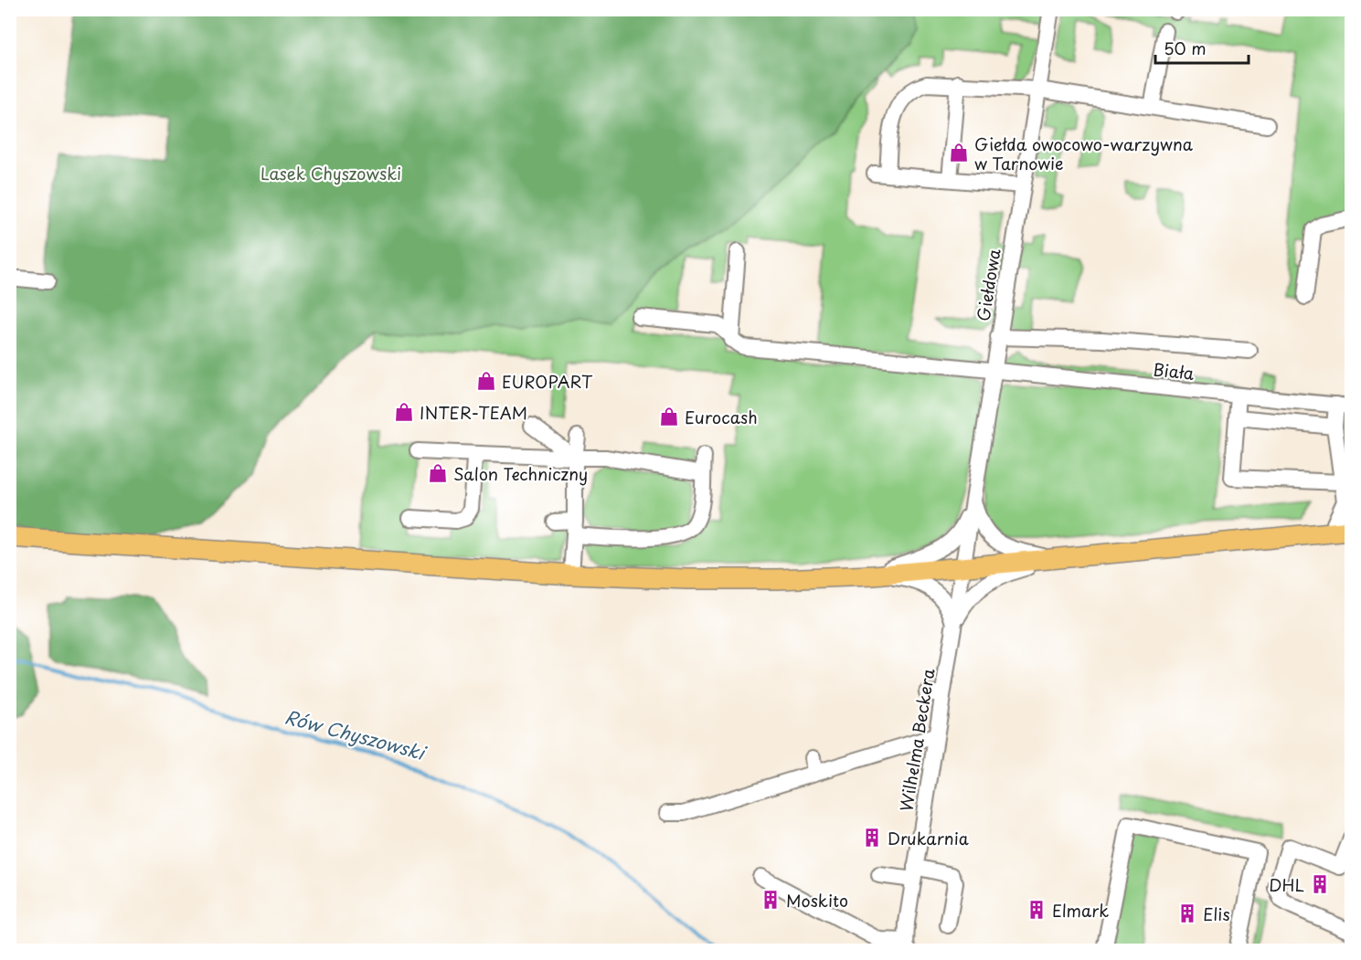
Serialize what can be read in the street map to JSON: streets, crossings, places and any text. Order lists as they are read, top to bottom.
{
  "streets": {
    "street": ["Giełdowa", "Biała", "Wilhelma Beckera"]
  },
  "crossings": [
    ["Giełdowa", "Biała"],
    ["Giełdowa", "Wilhelma Beckera"]
  ],
  "water": ["Rów Chyszowski"],
  "parks": ["Lasek Chyszowski"],
  "places": {
    "shop": [
      "Giełda owocowo-warzywna w Tarnowie",
      "EUROPART",
      "INTER-TEAM",
      "Eurocash",
      "Salon Techniczny"
    ],
    "building": [
      "Drukarnia",
      "DHL",
      "Moskito",
      "Elmark",
      "Elis"
    ]
  },
  "scale_bar": "50 m"
}
